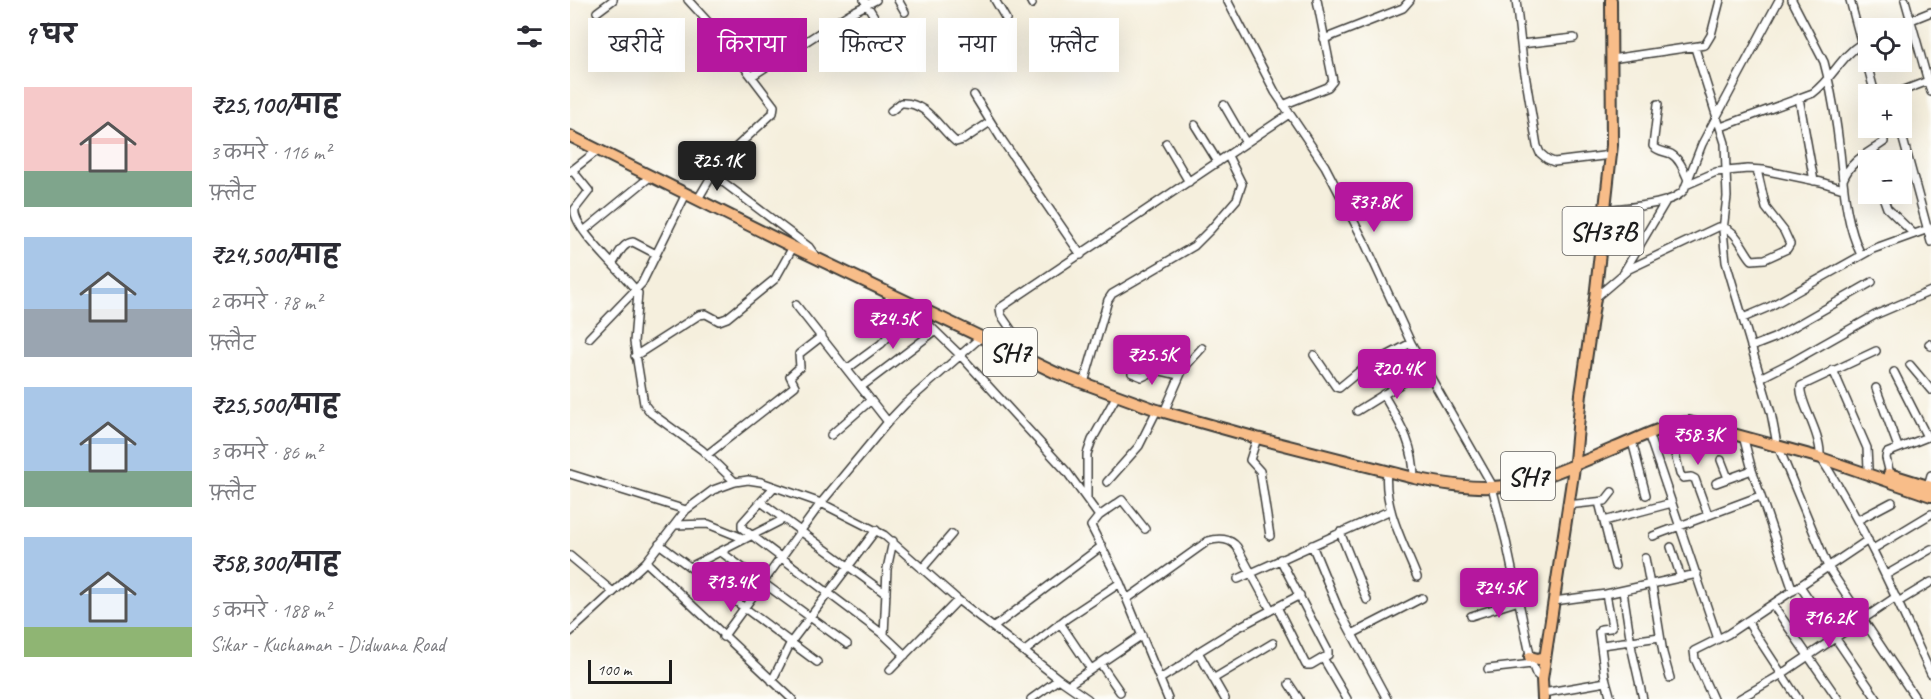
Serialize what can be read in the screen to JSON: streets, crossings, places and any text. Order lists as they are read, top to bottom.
{
  "streets": {
    "main road": ["SH37B", "SH7"]
  },
  "crossings": [
    ["SH37B", "SH7"]
  ],
  "scale_bar": "100 m",
  "page": {
    "heading": "9 घर",
    "map_buttons": ["+", "−"],
    "chip": [
      "खरीदें",
      "किराया",
      "फ़िल्टर",
      "नया",
      "फ़्लैट"
    ],
    "list": [
      {
        "name": "₹25,100/माह",
        "note": "3 कमरे · 116 m² · फ़्लैट"
      },
      {
        "name": "₹24,500/माह",
        "note": "2 कमरे · 78 m² · फ़्लैट"
      },
      {
        "name": "₹25,500/माह",
        "note": "3 कमरे · 86 m² · फ़्लैट"
      },
      {
        "name": "₹58,300/माह",
        "note": "5 कमरे · 188 m² · Sikar - Kuchaman - Didwana Road"
      }
    ],
    "price": [
      "₹25.1K",
      "₹37.8K",
      "₹24.5K",
      "₹25.5K",
      "₹20.4K",
      "₹58.3K",
      "₹13.4K",
      "₹24.5K",
      "₹16.2K"
    ],
    "scale": "100 m"
  }
}
